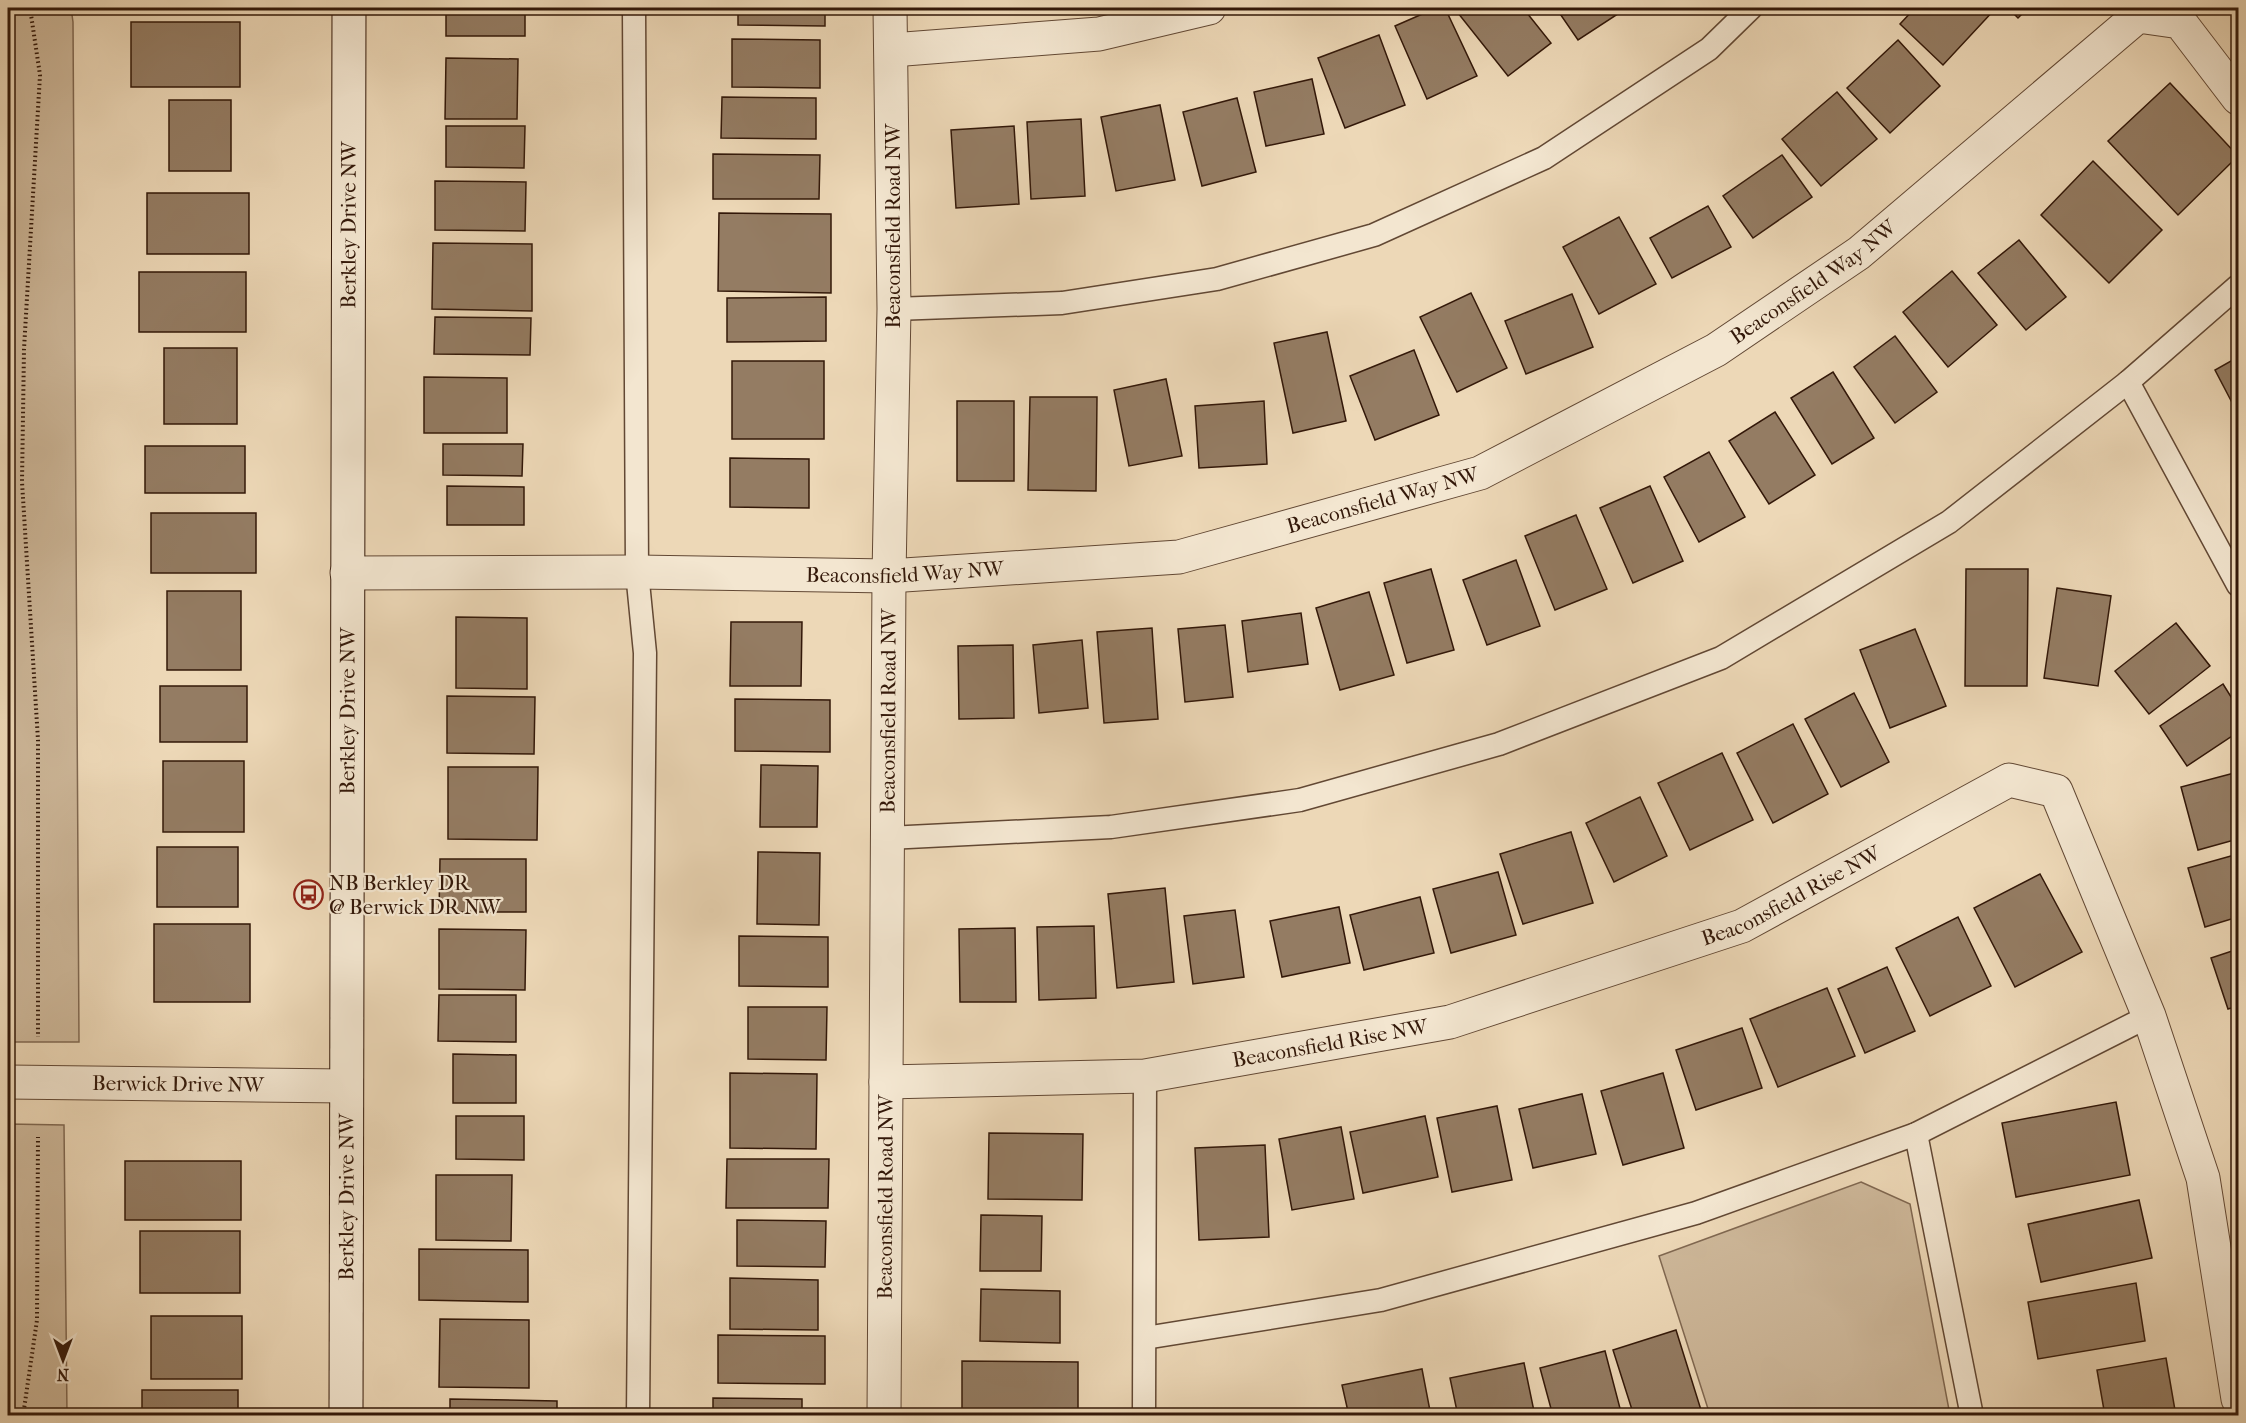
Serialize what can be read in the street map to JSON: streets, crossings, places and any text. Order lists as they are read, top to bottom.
{
  "streets": {
    "street": [
      "Berkley Drive NW",
      "Beaconsfield Road NW",
      "Beaconsfield Way NW",
      "Beaconsfield Rise NW",
      "Berwick Drive NW"
    ]
  },
  "crossings": [
    ["Berkley Drive NW", "Beaconsfield Way NW"],
    ["Berkley Drive NW", "Berwick Drive NW"],
    ["Beaconsfield Road NW", "Beaconsfield Way NW"],
    ["Beaconsfield Road NW", "Beaconsfield Rise NW"]
  ],
  "places": {
    "bus stop": ["NB Berkley DR @ Berwick DR NW"]
  },
  "north": "bottom"
}
